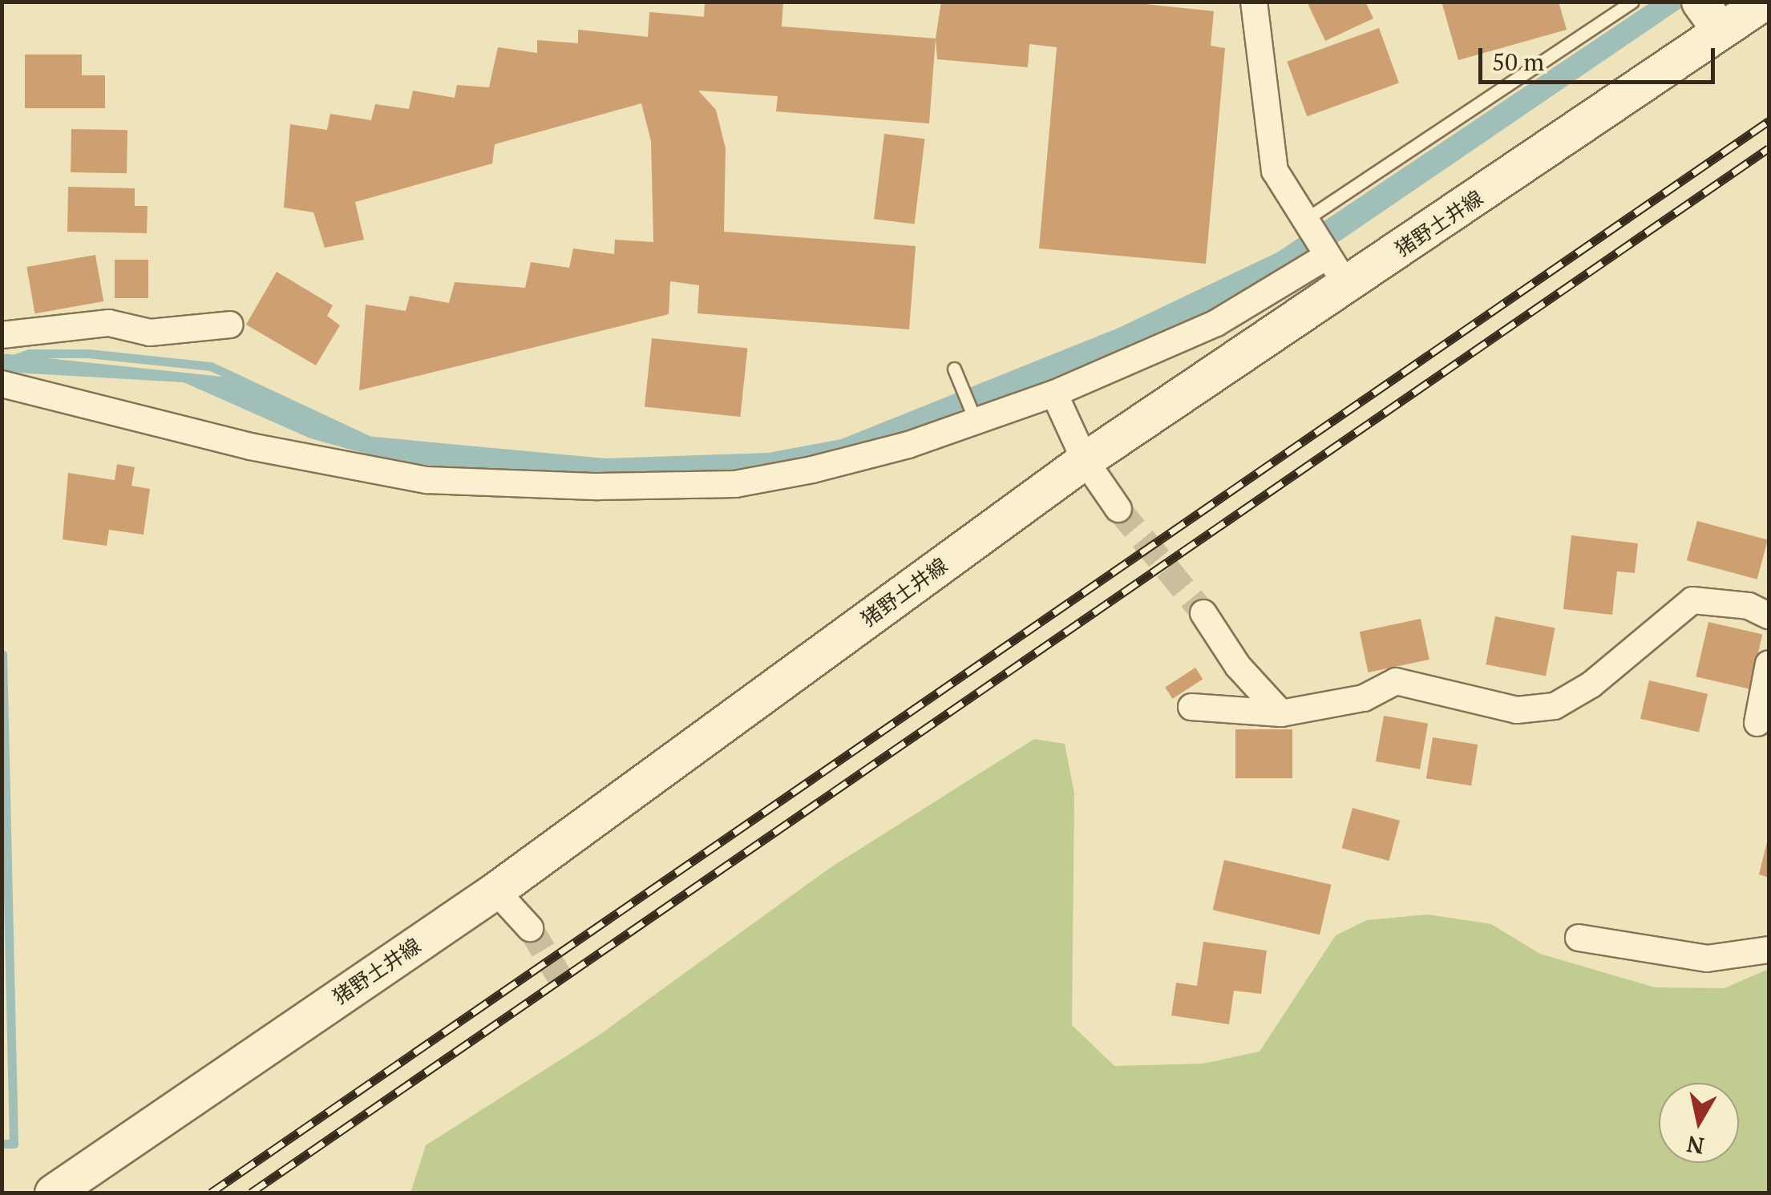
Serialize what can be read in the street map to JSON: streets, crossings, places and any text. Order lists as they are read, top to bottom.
{
  "streets": {
    "main road": ["猪野土井線"]
  },
  "scale_bar": "50 m",
  "north": "bottom"
}
